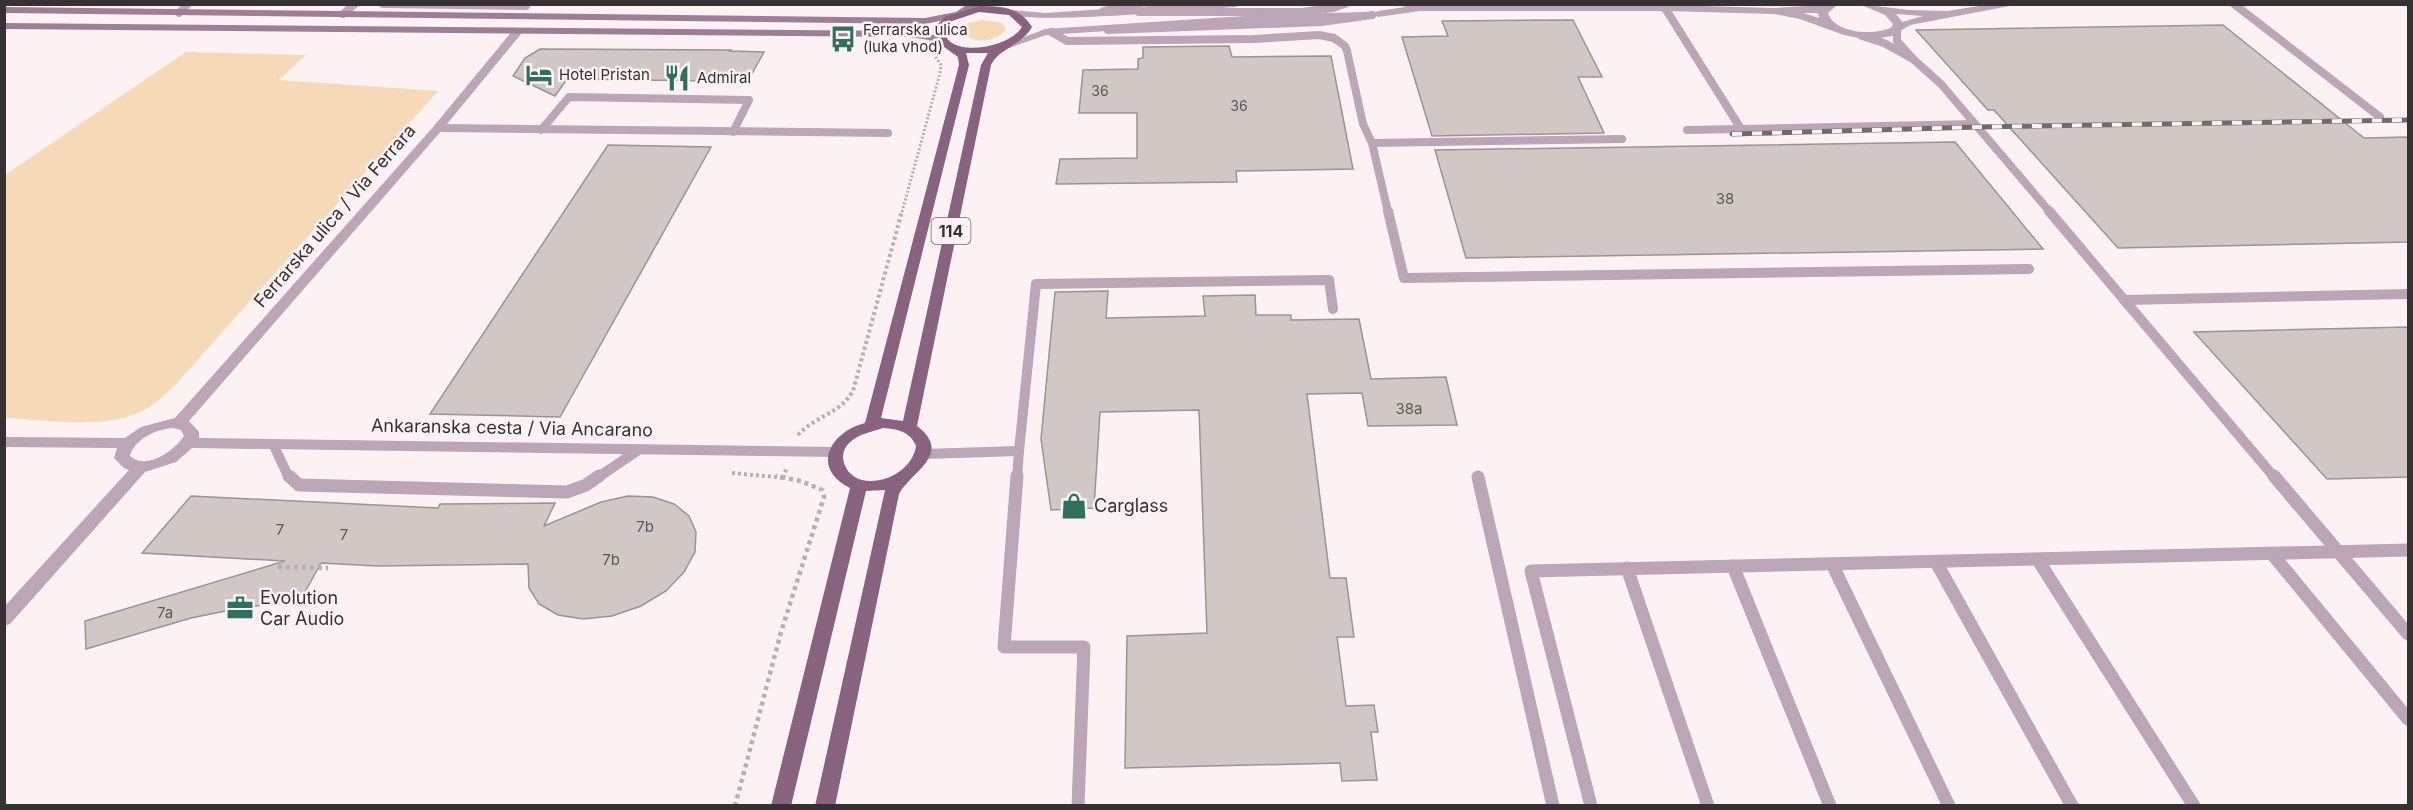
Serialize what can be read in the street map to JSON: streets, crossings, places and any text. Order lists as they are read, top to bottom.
{
  "streets": {
    "main road": ["114"],
    "street": ["Ferrarska ulica / Via Ferrara", "Ankaranska cesta / Via Ancarano"]
  },
  "crossings": [
    ["114", "Ankaranska cesta / Via Ancarano"]
  ],
  "places": {
    "bus stop": ["Ferrarska ulica (luka vhod)"],
    "hotel": ["Hotel Pristan"],
    "restaurant": ["Admiral"],
    "shop": ["Carglass"],
    "office": ["Evolution Car Audio"]
  },
  "house_numbers": [
    "36",
    "36",
    "38",
    "38a",
    "7b",
    "7",
    "7",
    "7b",
    "7a"
  ]
}
